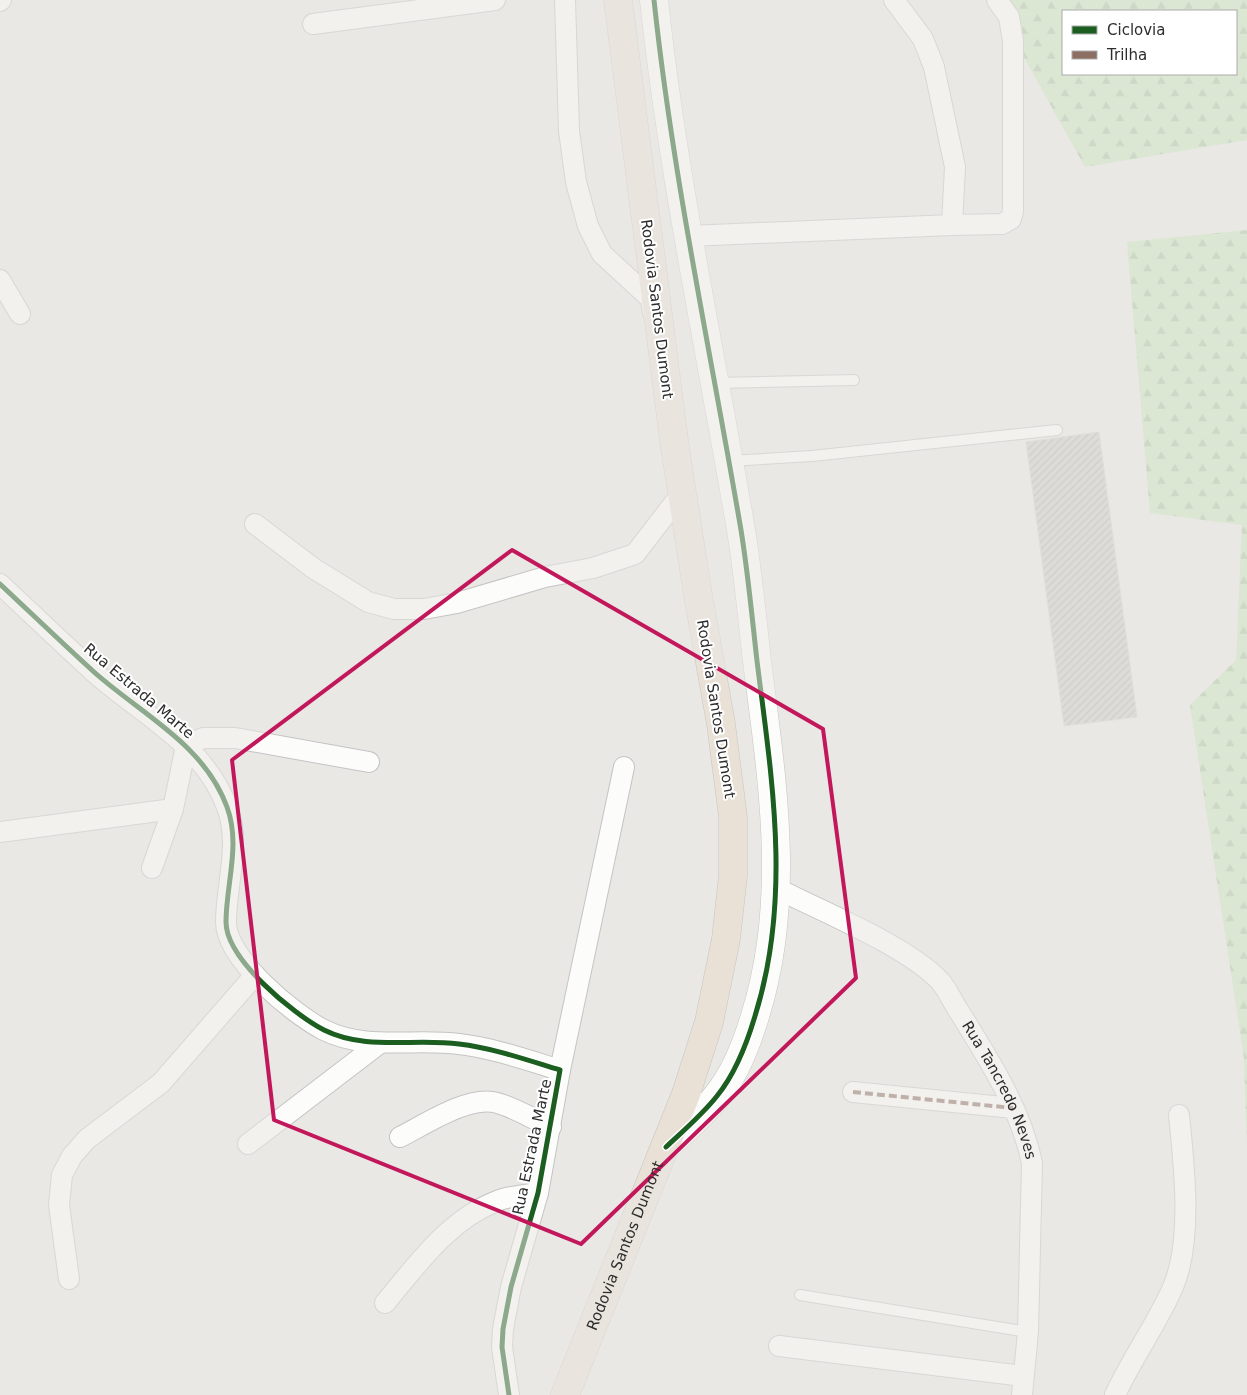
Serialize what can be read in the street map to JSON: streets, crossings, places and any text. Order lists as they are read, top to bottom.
{
  "streets": {
    "highway": ["Rodovia Santos Dumont"],
    "street": ["Rua Estrada Marte", "Rua Tancredo Neves"]
  },
  "legend": ["Ciclovia", "Trilha"]
}
